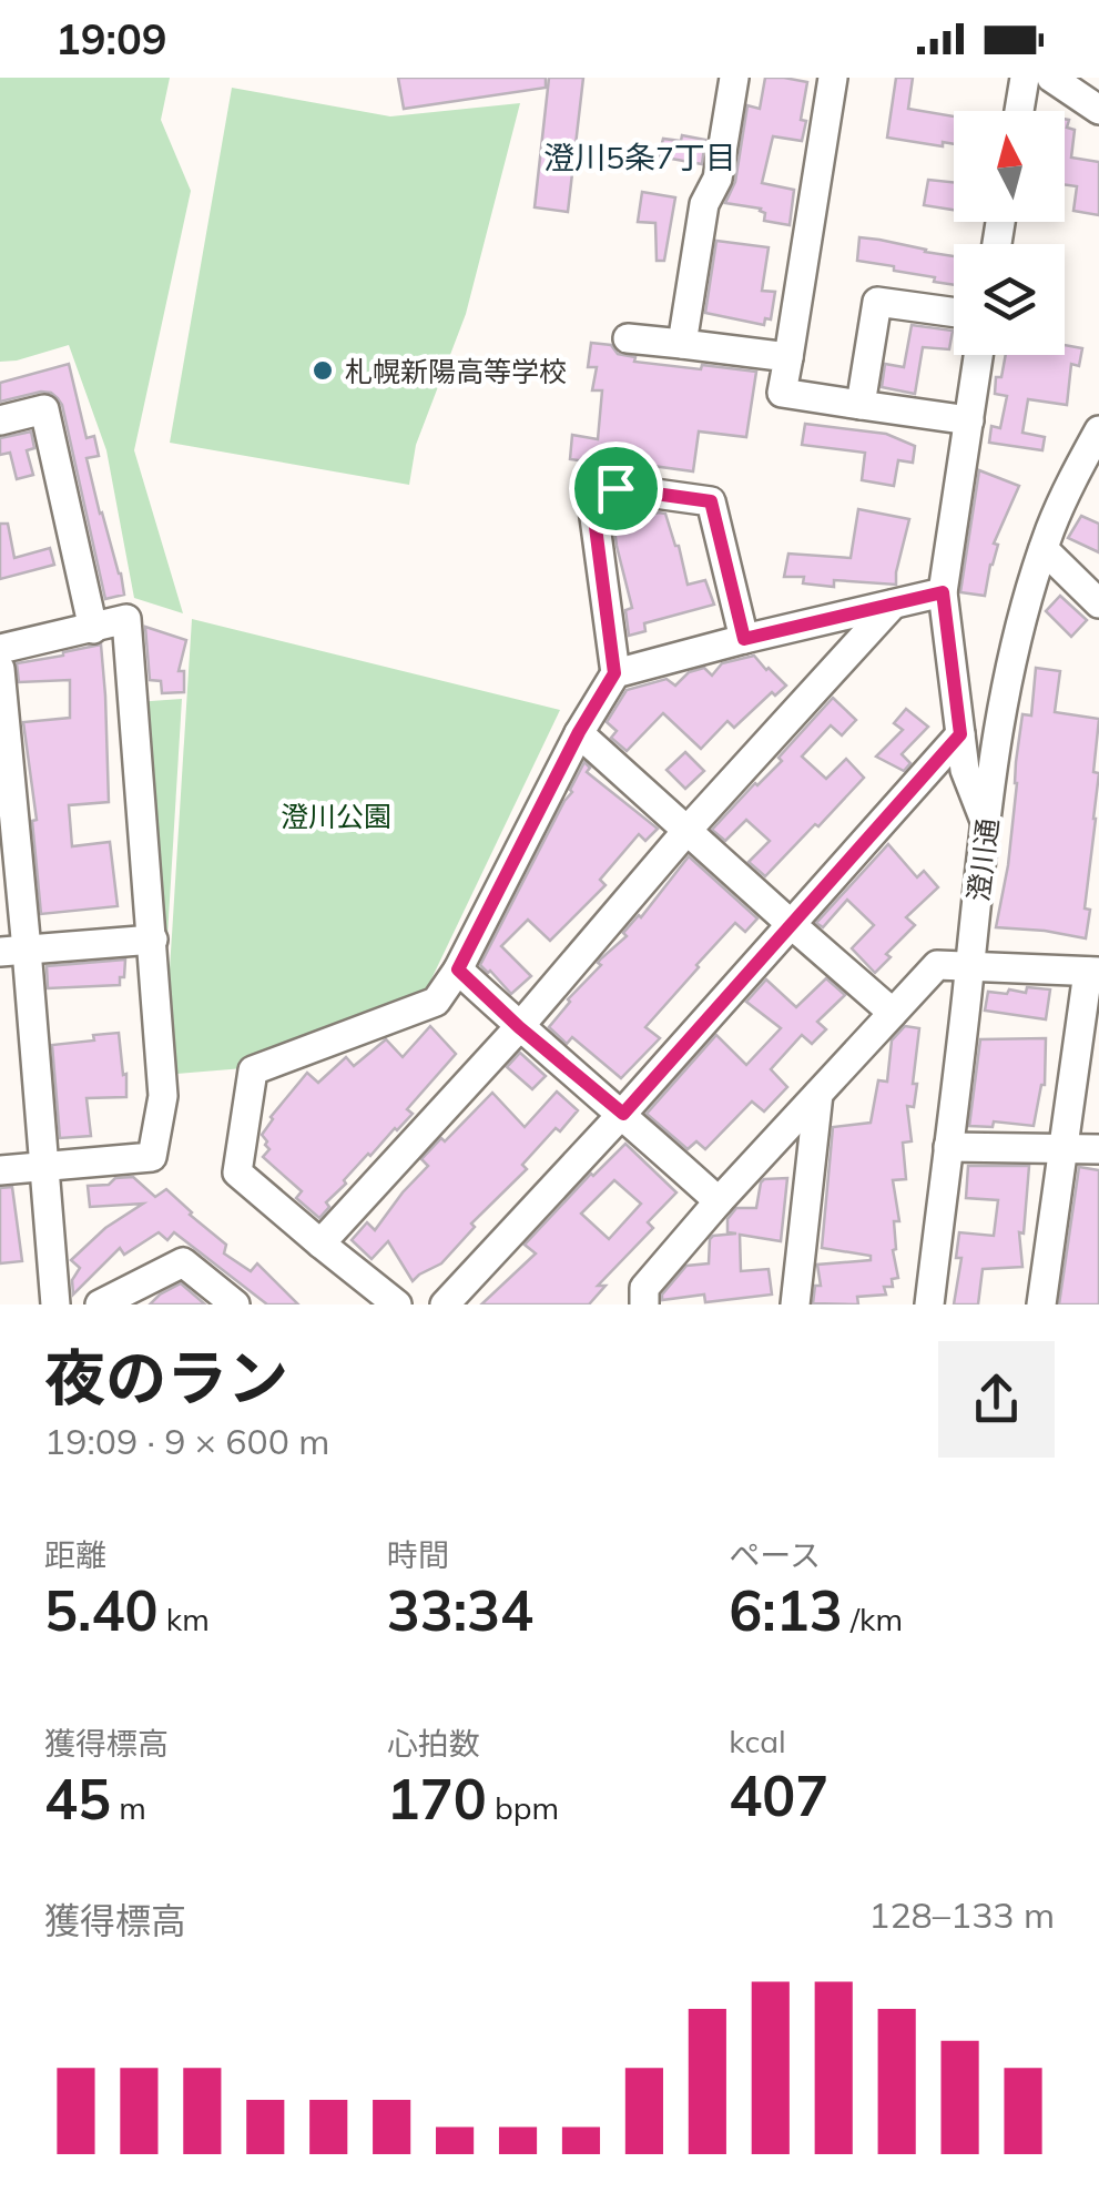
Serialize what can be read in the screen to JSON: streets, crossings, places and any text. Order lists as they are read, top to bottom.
{
  "streets": {
    "street": ["澄川通"]
  },
  "districts": ["澄川5条7丁目"],
  "parks": ["澄川公園"],
  "places": ["札幌新陽高等学校"],
  "north": "top",
  "page": {
    "status": "19:09",
    "heading": ["夜のラン", "19:09 · 9 × 600 m"],
    "stats": [
      ["距離", "5.40 km"],
      ["時間", "33:34"],
      ["ペース", "6:13 /km"],
      ["獲得標高", "45 m"],
      ["心拍数", "170 bpm"],
      ["kcal", "407"]
    ],
    "chart": ["獲得標高", "128–133 m"]
  }
}
